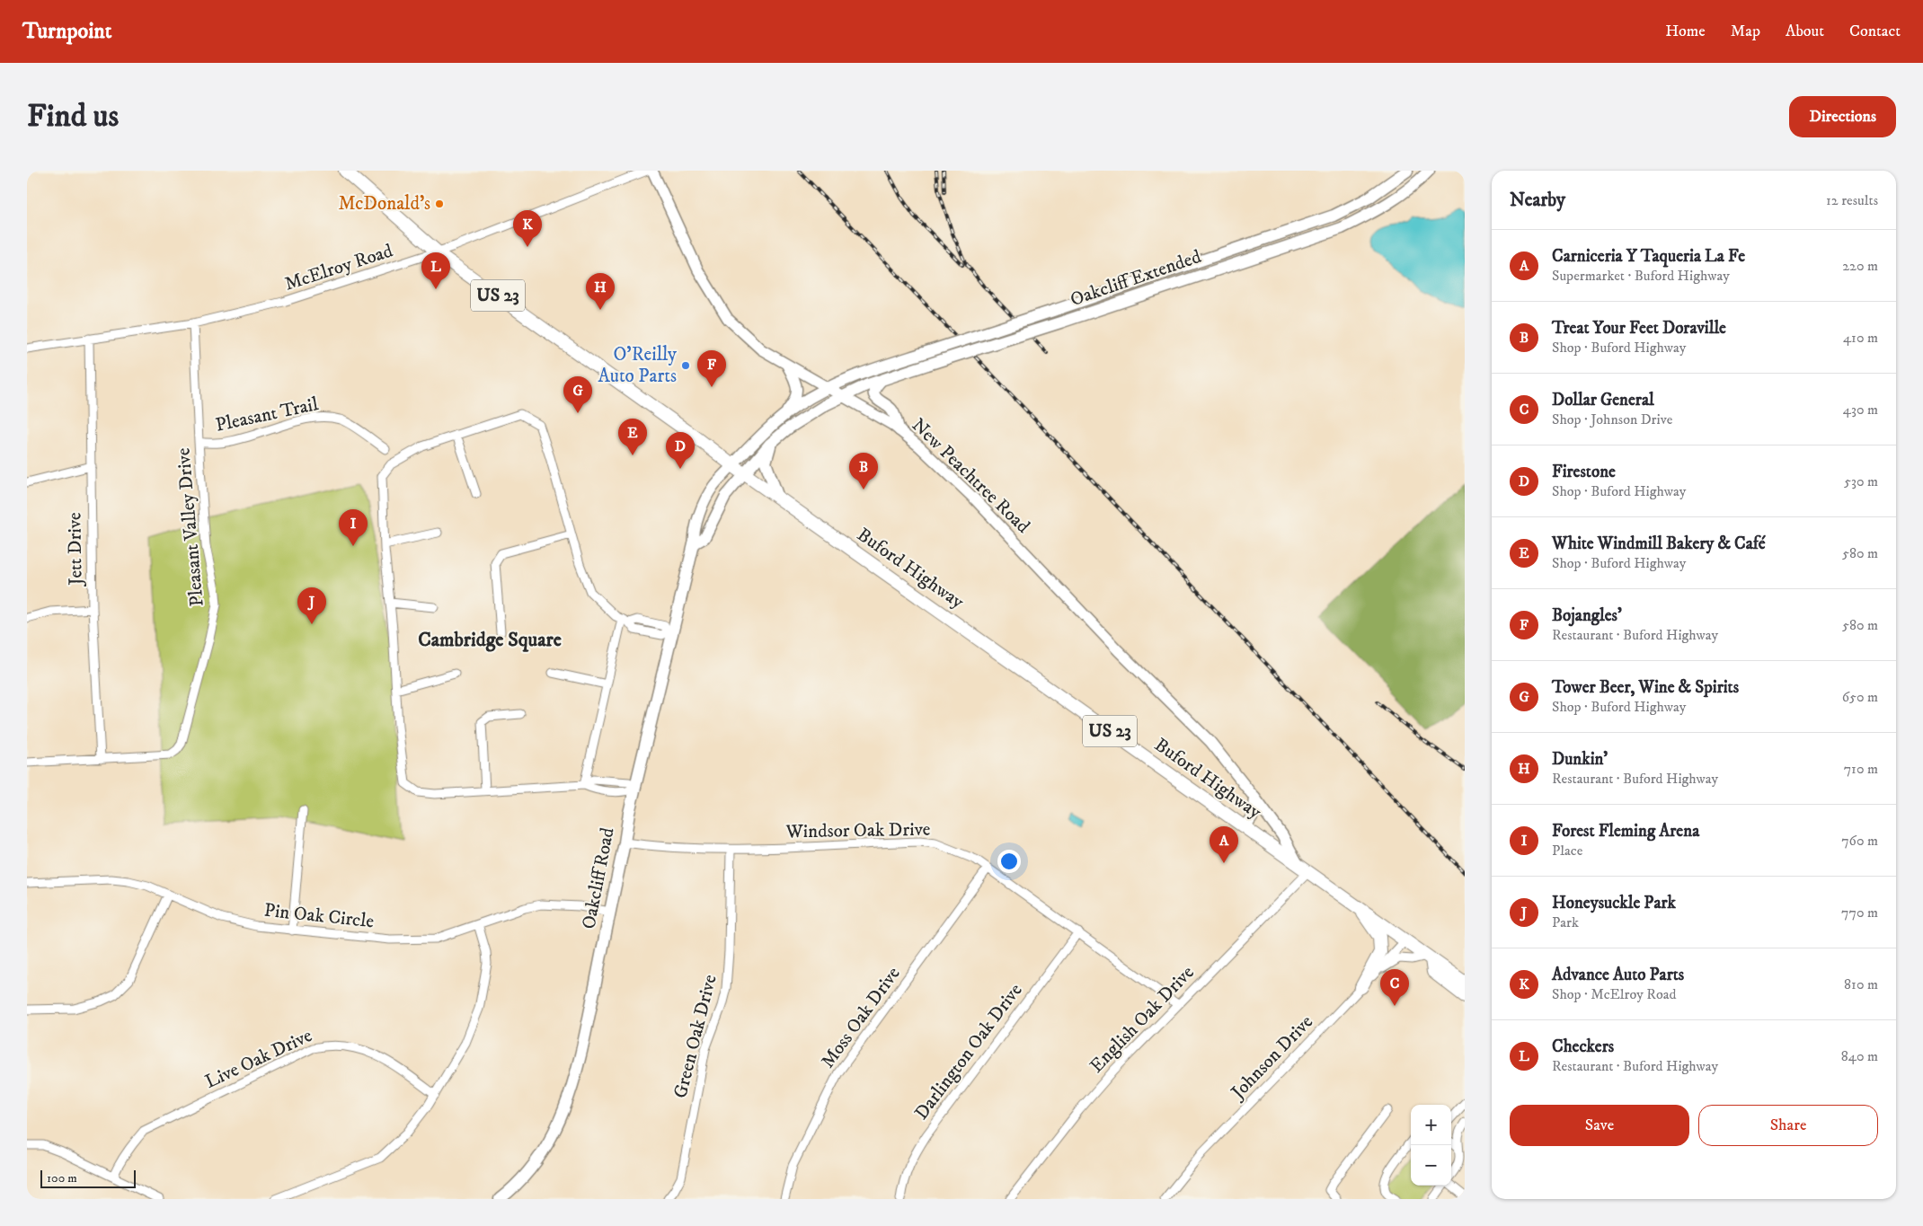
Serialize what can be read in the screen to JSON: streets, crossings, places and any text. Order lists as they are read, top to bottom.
{
  "streets": {
    "main road": [
      "Oakcliff Extended",
      "US 23",
      "Buford Highway",
      "Oakcliff Road"
    ],
    "street": [
      "McElroy Road",
      "Pleasant Trail",
      "New Peachtree Road",
      "Pleasant Valley Drive",
      "Jett Drive",
      "Windsor Oak Drive",
      "Pin Oak Circle",
      "Moss Oak Drive",
      "English Oak Drive",
      "Green Oak Drive",
      "Darlington Oak Drive",
      "Johnson Drive",
      "Live Oak Drive"
    ]
  },
  "crossings": [
    ["McElroy Road", "Pleasant Valley Drive"],
    ["McElroy Road", "Jett Drive"],
    ["McElroy Road", "Buford Highway"],
    ["Oakcliff Extended", "New Peachtree Road"],
    ["Oakcliff Extended", "Oakcliff Road"],
    ["Pleasant Trail", "Pleasant Valley Drive"],
    ["New Peachtree Road", "Oakcliff Road"],
    ["Pleasant Valley Drive", "Jett Drive"],
    ["Buford Highway", "Oakcliff Road"],
    ["Buford Highway", "English Oak Drive"],
    ["Buford Highway", "Johnson Drive"],
    ["Windsor Oak Drive", "Oakcliff Road"],
    ["Windsor Oak Drive", "Moss Oak Drive"],
    ["Windsor Oak Drive", "English Oak Drive"],
    ["Windsor Oak Drive", "Green Oak Drive"],
    ["Windsor Oak Drive", "Darlington Oak Drive"],
    ["Oakcliff Road", "Pin Oak Circle"]
  ],
  "districts": ["Cambridge Square"],
  "places": ["McDonald's", "O'Reilly Auto Parts"],
  "scale_bar": "100 m",
  "page": {
    "header": "Turnpoint",
    "nav": [
      "Home",
      "Map",
      "About",
      "Contact"
    ],
    "buttons": [
      "Directions",
      ["Save", "Share"]
    ],
    "title": "Find us",
    "heading": ["Nearby", "12 results"],
    "pins": [
      "K",
      "L",
      "H",
      "F",
      "G",
      "E",
      "D",
      "B",
      "I",
      "J",
      "A",
      "C"
    ],
    "list": [
      {
        "mark": "A",
        "name": "Carniceria Y Taqueria La Fe",
        "note": "Supermarket · Buford Highway",
        "value": "220 m"
      },
      {
        "mark": "B",
        "name": "Treat Your Feet Doraville",
        "note": "Shop · Buford Highway",
        "value": "410 m"
      },
      {
        "mark": "C",
        "name": "Dollar General",
        "note": "Shop · Johnson Drive",
        "value": "430 m"
      },
      {
        "mark": "D",
        "name": "Firestone",
        "note": "Shop · Buford Highway",
        "value": "530 m"
      },
      {
        "mark": "E",
        "name": "White Windmill Bakery & Café",
        "note": "Shop · Buford Highway",
        "value": "580 m"
      },
      {
        "mark": "F",
        "name": "Bojangles'",
        "note": "Restaurant · Buford Highway",
        "value": "580 m"
      },
      {
        "mark": "G",
        "name": "Tower Beer, Wine & Spirits",
        "note": "Shop · Buford Highway",
        "value": "650 m"
      },
      {
        "mark": "H",
        "name": "Dunkin'",
        "note": "Restaurant · Buford Highway",
        "value": "710 m"
      },
      {
        "mark": "I",
        "name": "Forest Fleming Arena",
        "note": "Place",
        "value": "760 m"
      },
      {
        "mark": "J",
        "name": "Honeysuckle Park",
        "note": "Park",
        "value": "770 m"
      },
      {
        "mark": "K",
        "name": "Advance Auto Parts",
        "note": "Shop · McElroy Road",
        "value": "810 m"
      },
      {
        "mark": "L",
        "name": "Checkers",
        "note": "Restaurant · Buford Highway",
        "value": "840 m"
      }
    ],
    "map_buttons": ["+", "−"],
    "scale": "100 m"
  }
}
